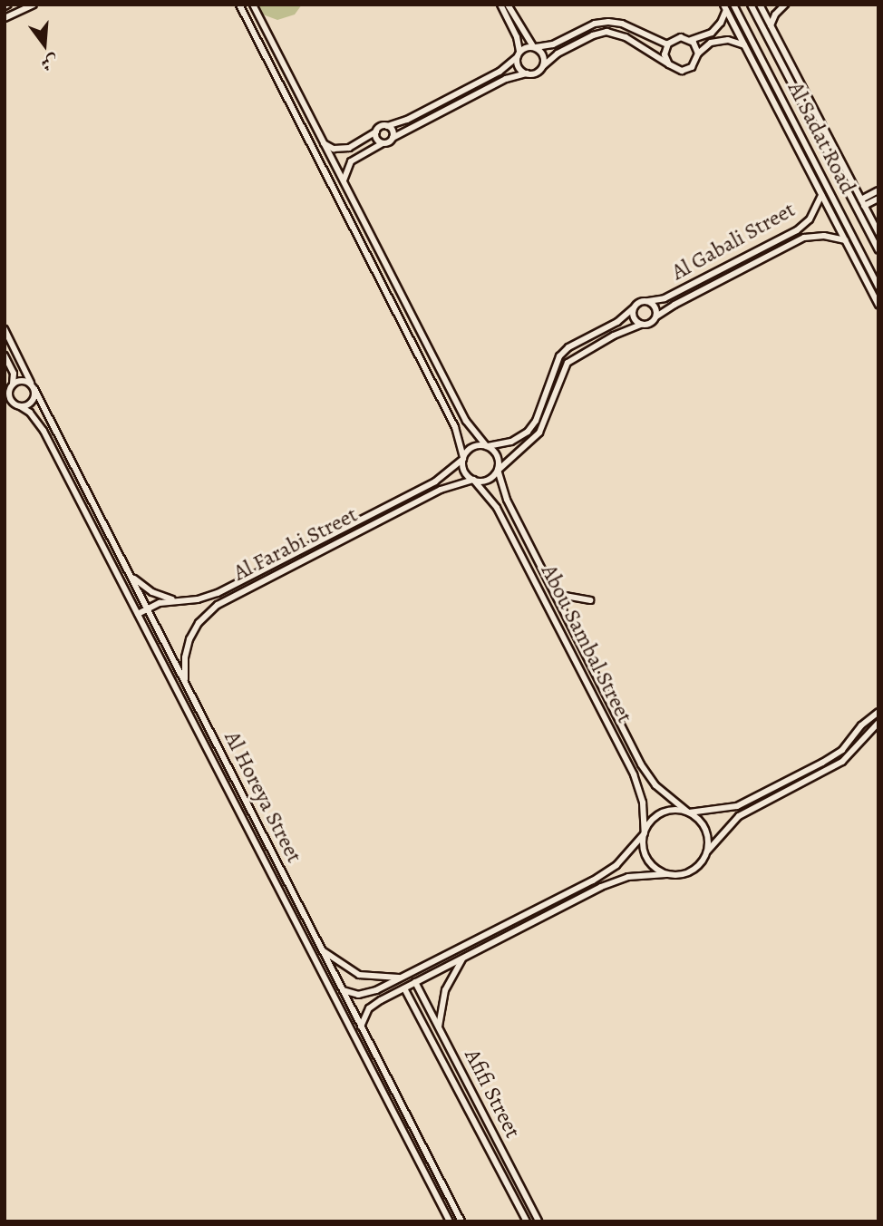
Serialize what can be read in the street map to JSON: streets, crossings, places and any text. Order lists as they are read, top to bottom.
{
  "streets": {
    "street": [
      "Al Sadat Road",
      "Al Gabali Street",
      "Al Farabi Street",
      "Abou Sambal Street",
      "Al Horeya Street",
      "Afifi Street"
    ]
  },
  "crossings": [
    ["Al Farabi Street", "Abou Sambal Street"],
    ["Al Farabi Street", "Al Horeya Street"]
  ],
  "north": "bottom"
}
